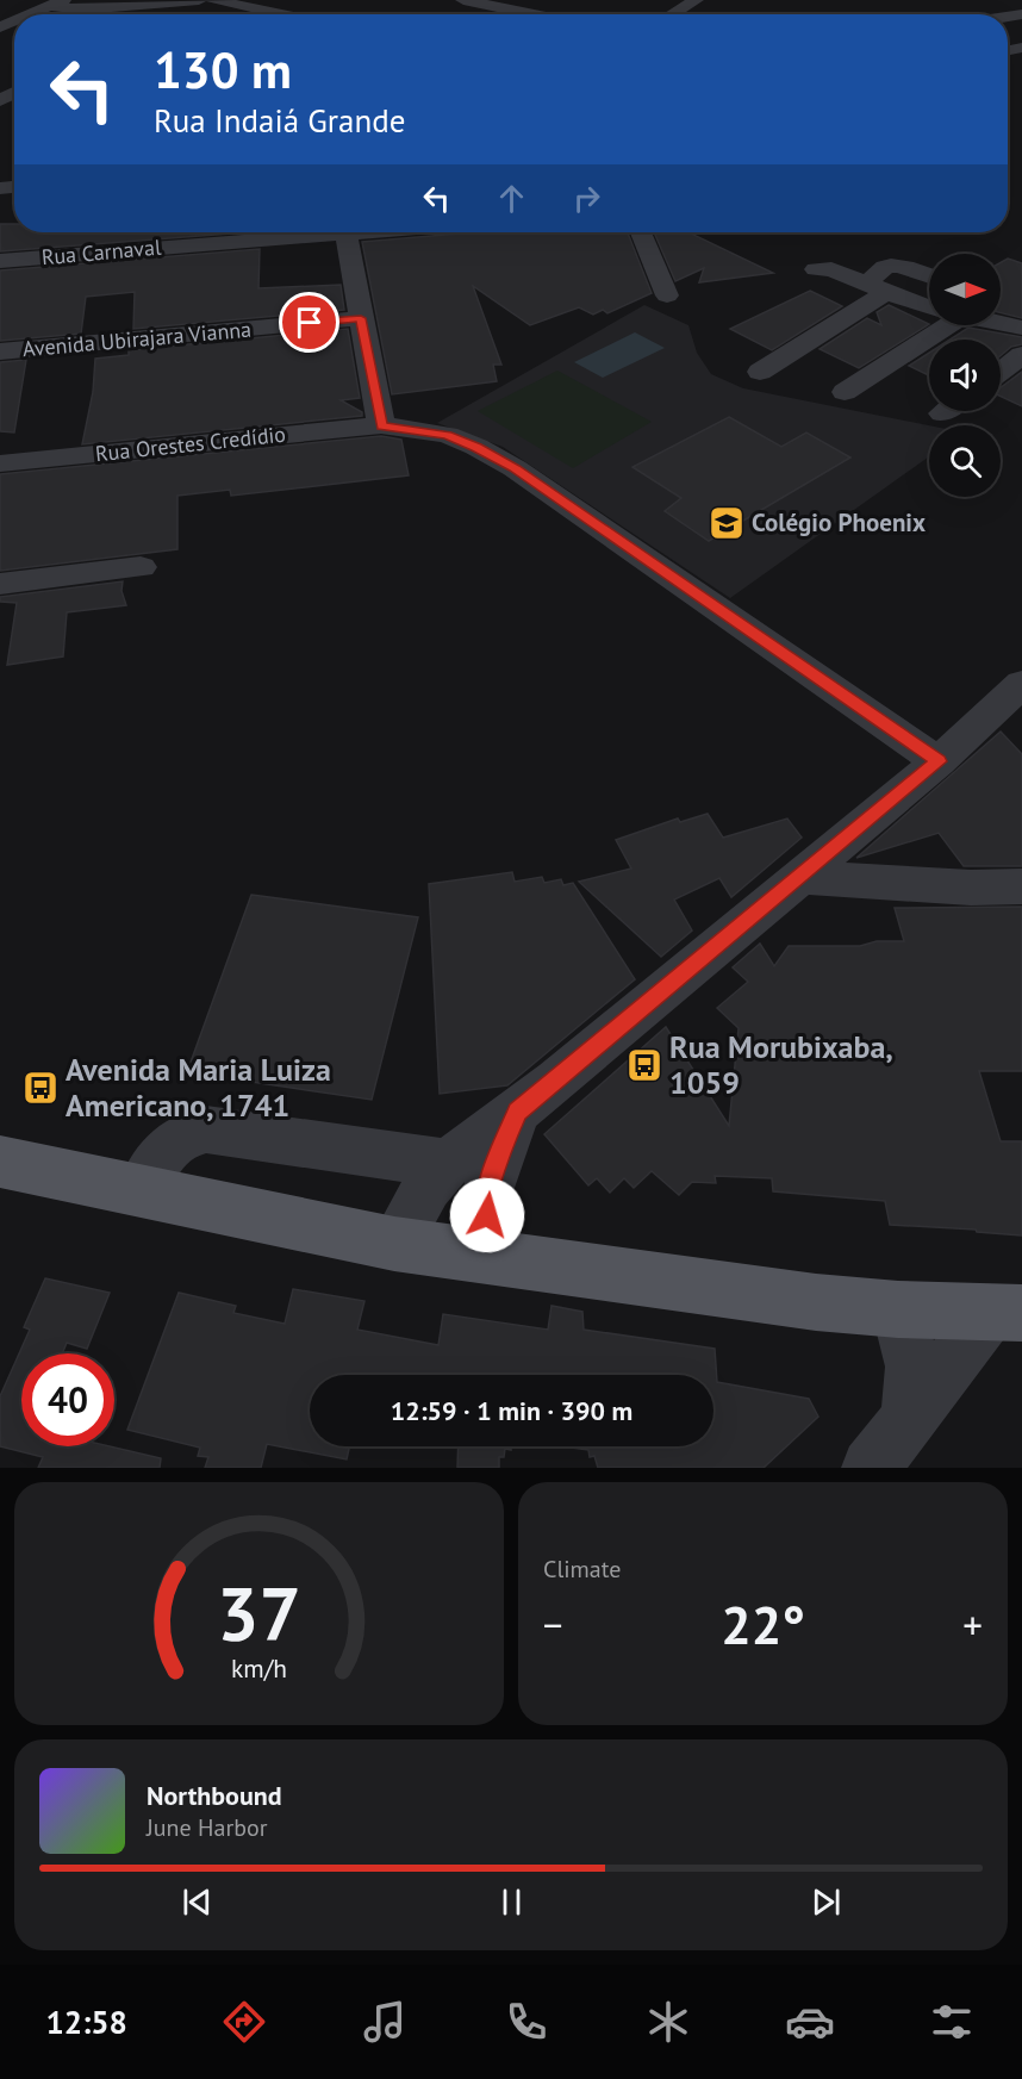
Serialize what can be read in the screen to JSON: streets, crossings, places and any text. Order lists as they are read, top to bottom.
{
  "streets": {
    "street": ["Rua Carnaval", "Avenida Ubirajara Vianna", "Rua Orestes Credídio"]
  },
  "places": {
    "school or university": ["Colégio Phoenix"],
    "bus stop": ["Rua Morubixaba, 1059", "Avenida Maria Luiza Americano, 1741"]
  },
  "north": "right",
  "page": {
    "turn": ["130 m", "Rua Indaiá Grande"],
    "limit": "40",
    "trip": "12:59 · 1 min · 390 m",
    "tile": "Climate",
    "heat": ["−", "22°", "+"],
    "song": ["Northbound", "June Harbor"],
    "tabs": "12:58",
    "gauge": ["37", "km/h"]
  }
}
